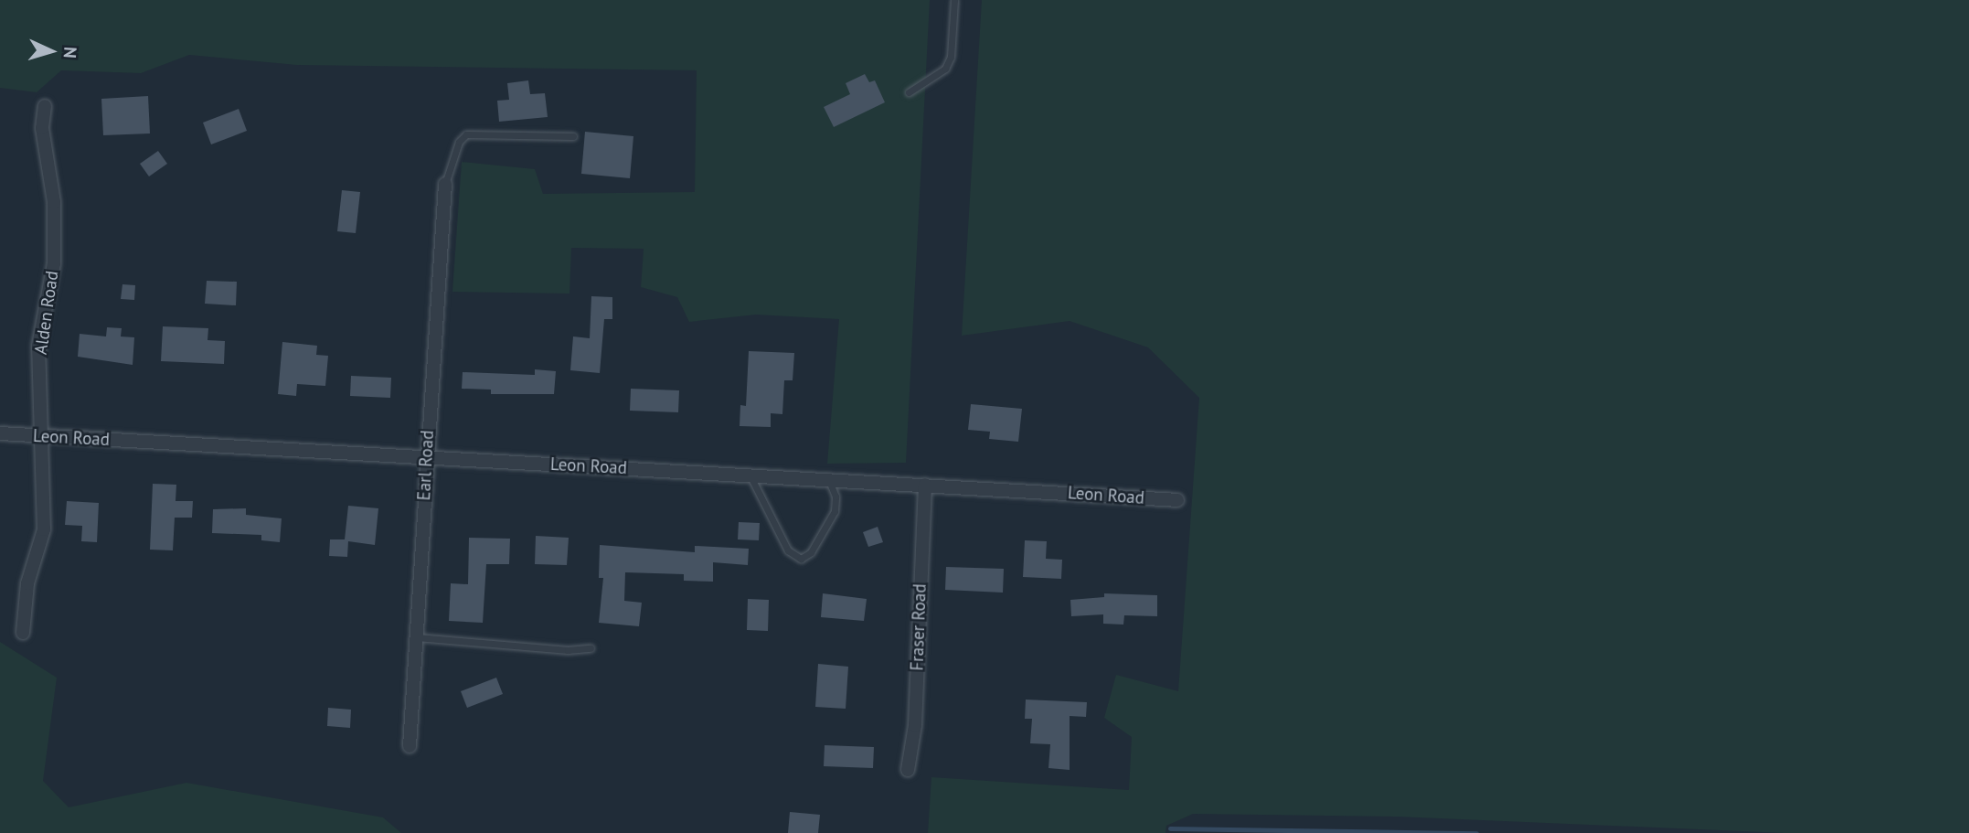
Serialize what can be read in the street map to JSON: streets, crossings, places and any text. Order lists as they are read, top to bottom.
{
  "streets": {
    "street": [
      "Alden Road",
      "Leon Road",
      "Earl Road",
      "Fraser Road"
    ]
  },
  "crossings": [
    ["Alden Road", "Leon Road"],
    ["Leon Road", "Earl Road"],
    ["Leon Road", "Fraser Road"]
  ],
  "north": "right"
}
